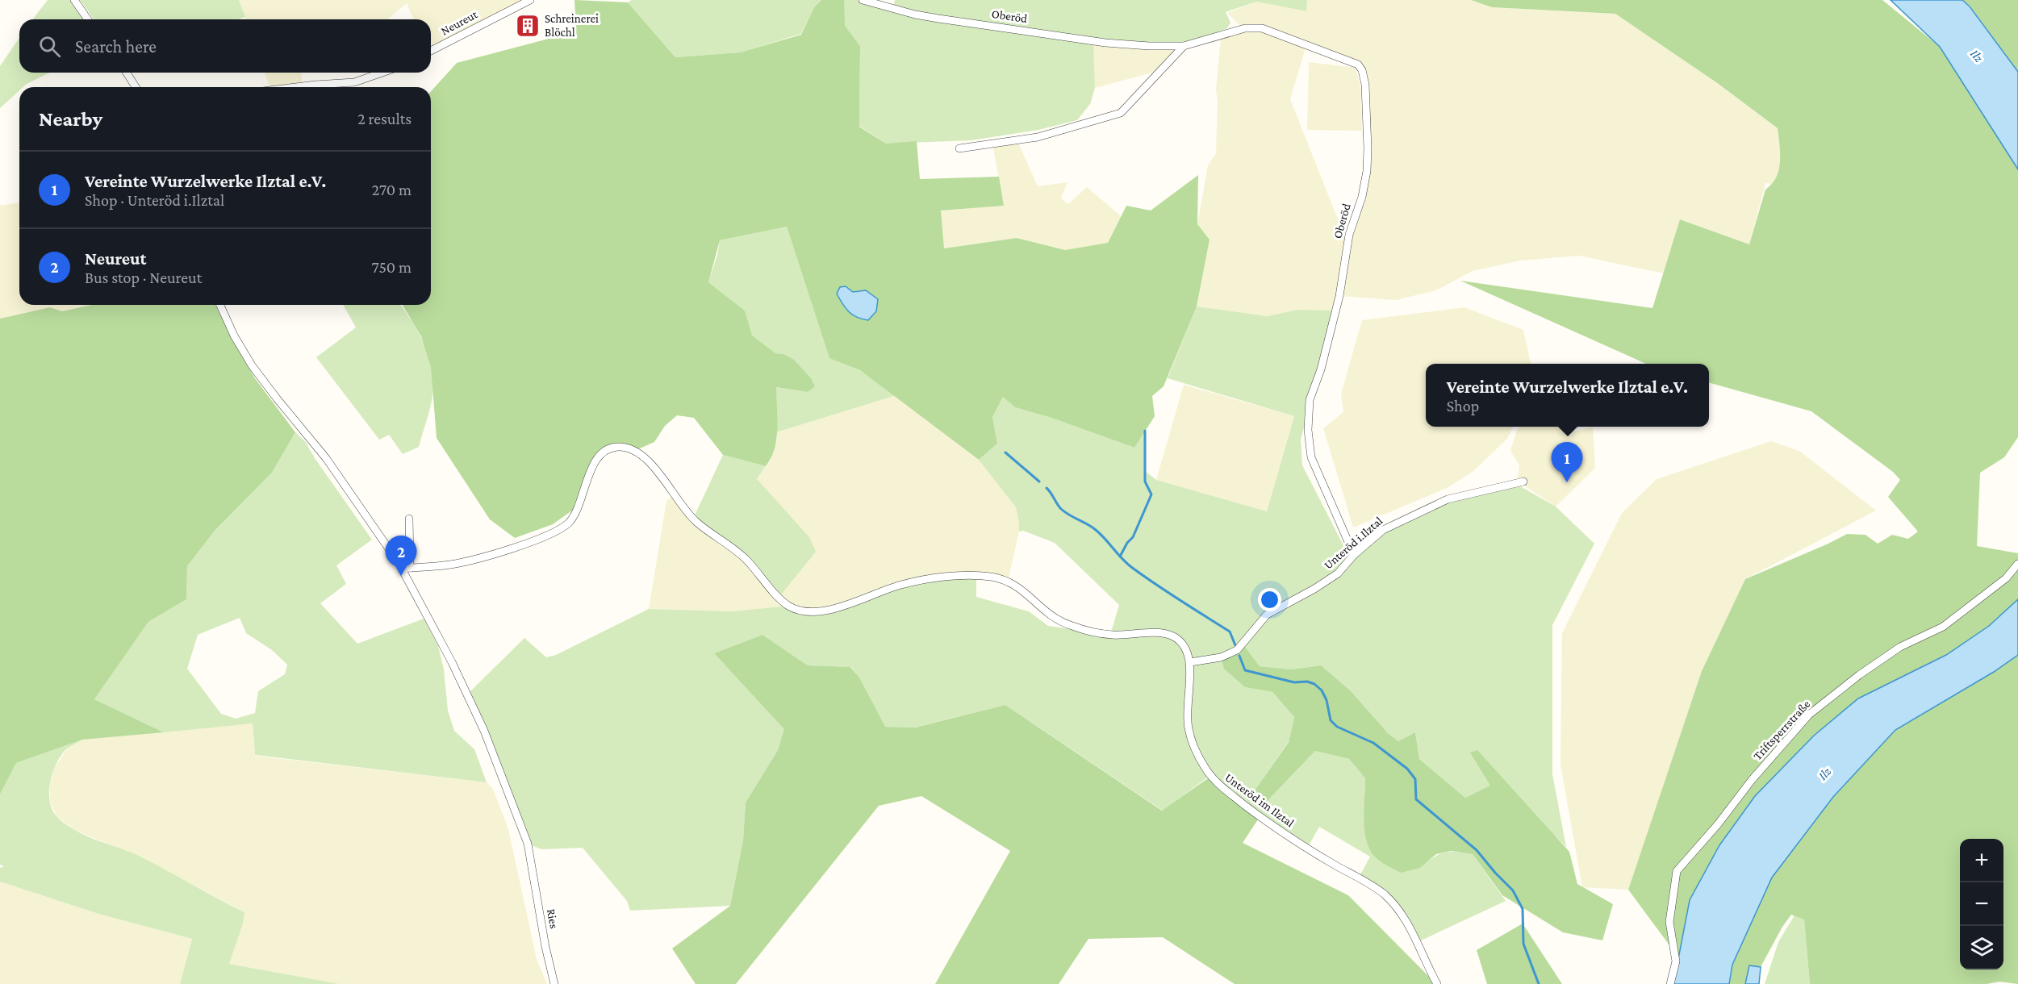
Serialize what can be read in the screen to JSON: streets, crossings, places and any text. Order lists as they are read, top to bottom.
{
  "streets": {
    "street": [
      "Oberöd",
      "Neureut",
      "Unteröd i.Ilztal",
      "Triftsperrstraße",
      "Unteröd im Ilztal",
      "Ries"
    ]
  },
  "crossings": [
    ["Oberöd", "Unteröd i.Ilztal"],
    ["Unteröd i.Ilztal", "Unteröd im Ilztal"]
  ],
  "water": ["Ilz"],
  "places": {
    "building": ["Schreinerei Blöchl"]
  },
  "page": {
    "search": "Search here",
    "heading": ["Nearby", "2 results"],
    "list": [
      {
        "mark": "1",
        "name": "Vereinte Wurzelwerke Ilztal e.V.",
        "note": "Shop · Unteröd i.Ilztal",
        "value": "270 m"
      },
      {
        "mark": "2",
        "name": "Neureut",
        "note": "Bus stop · Neureut",
        "value": "750 m"
      }
    ],
    "popup": ["Vereinte Wurzelwerke Ilztal e.V.", "Shop"],
    "pins": ["1", "2"],
    "map_buttons": ["+", "−"]
  }
}
